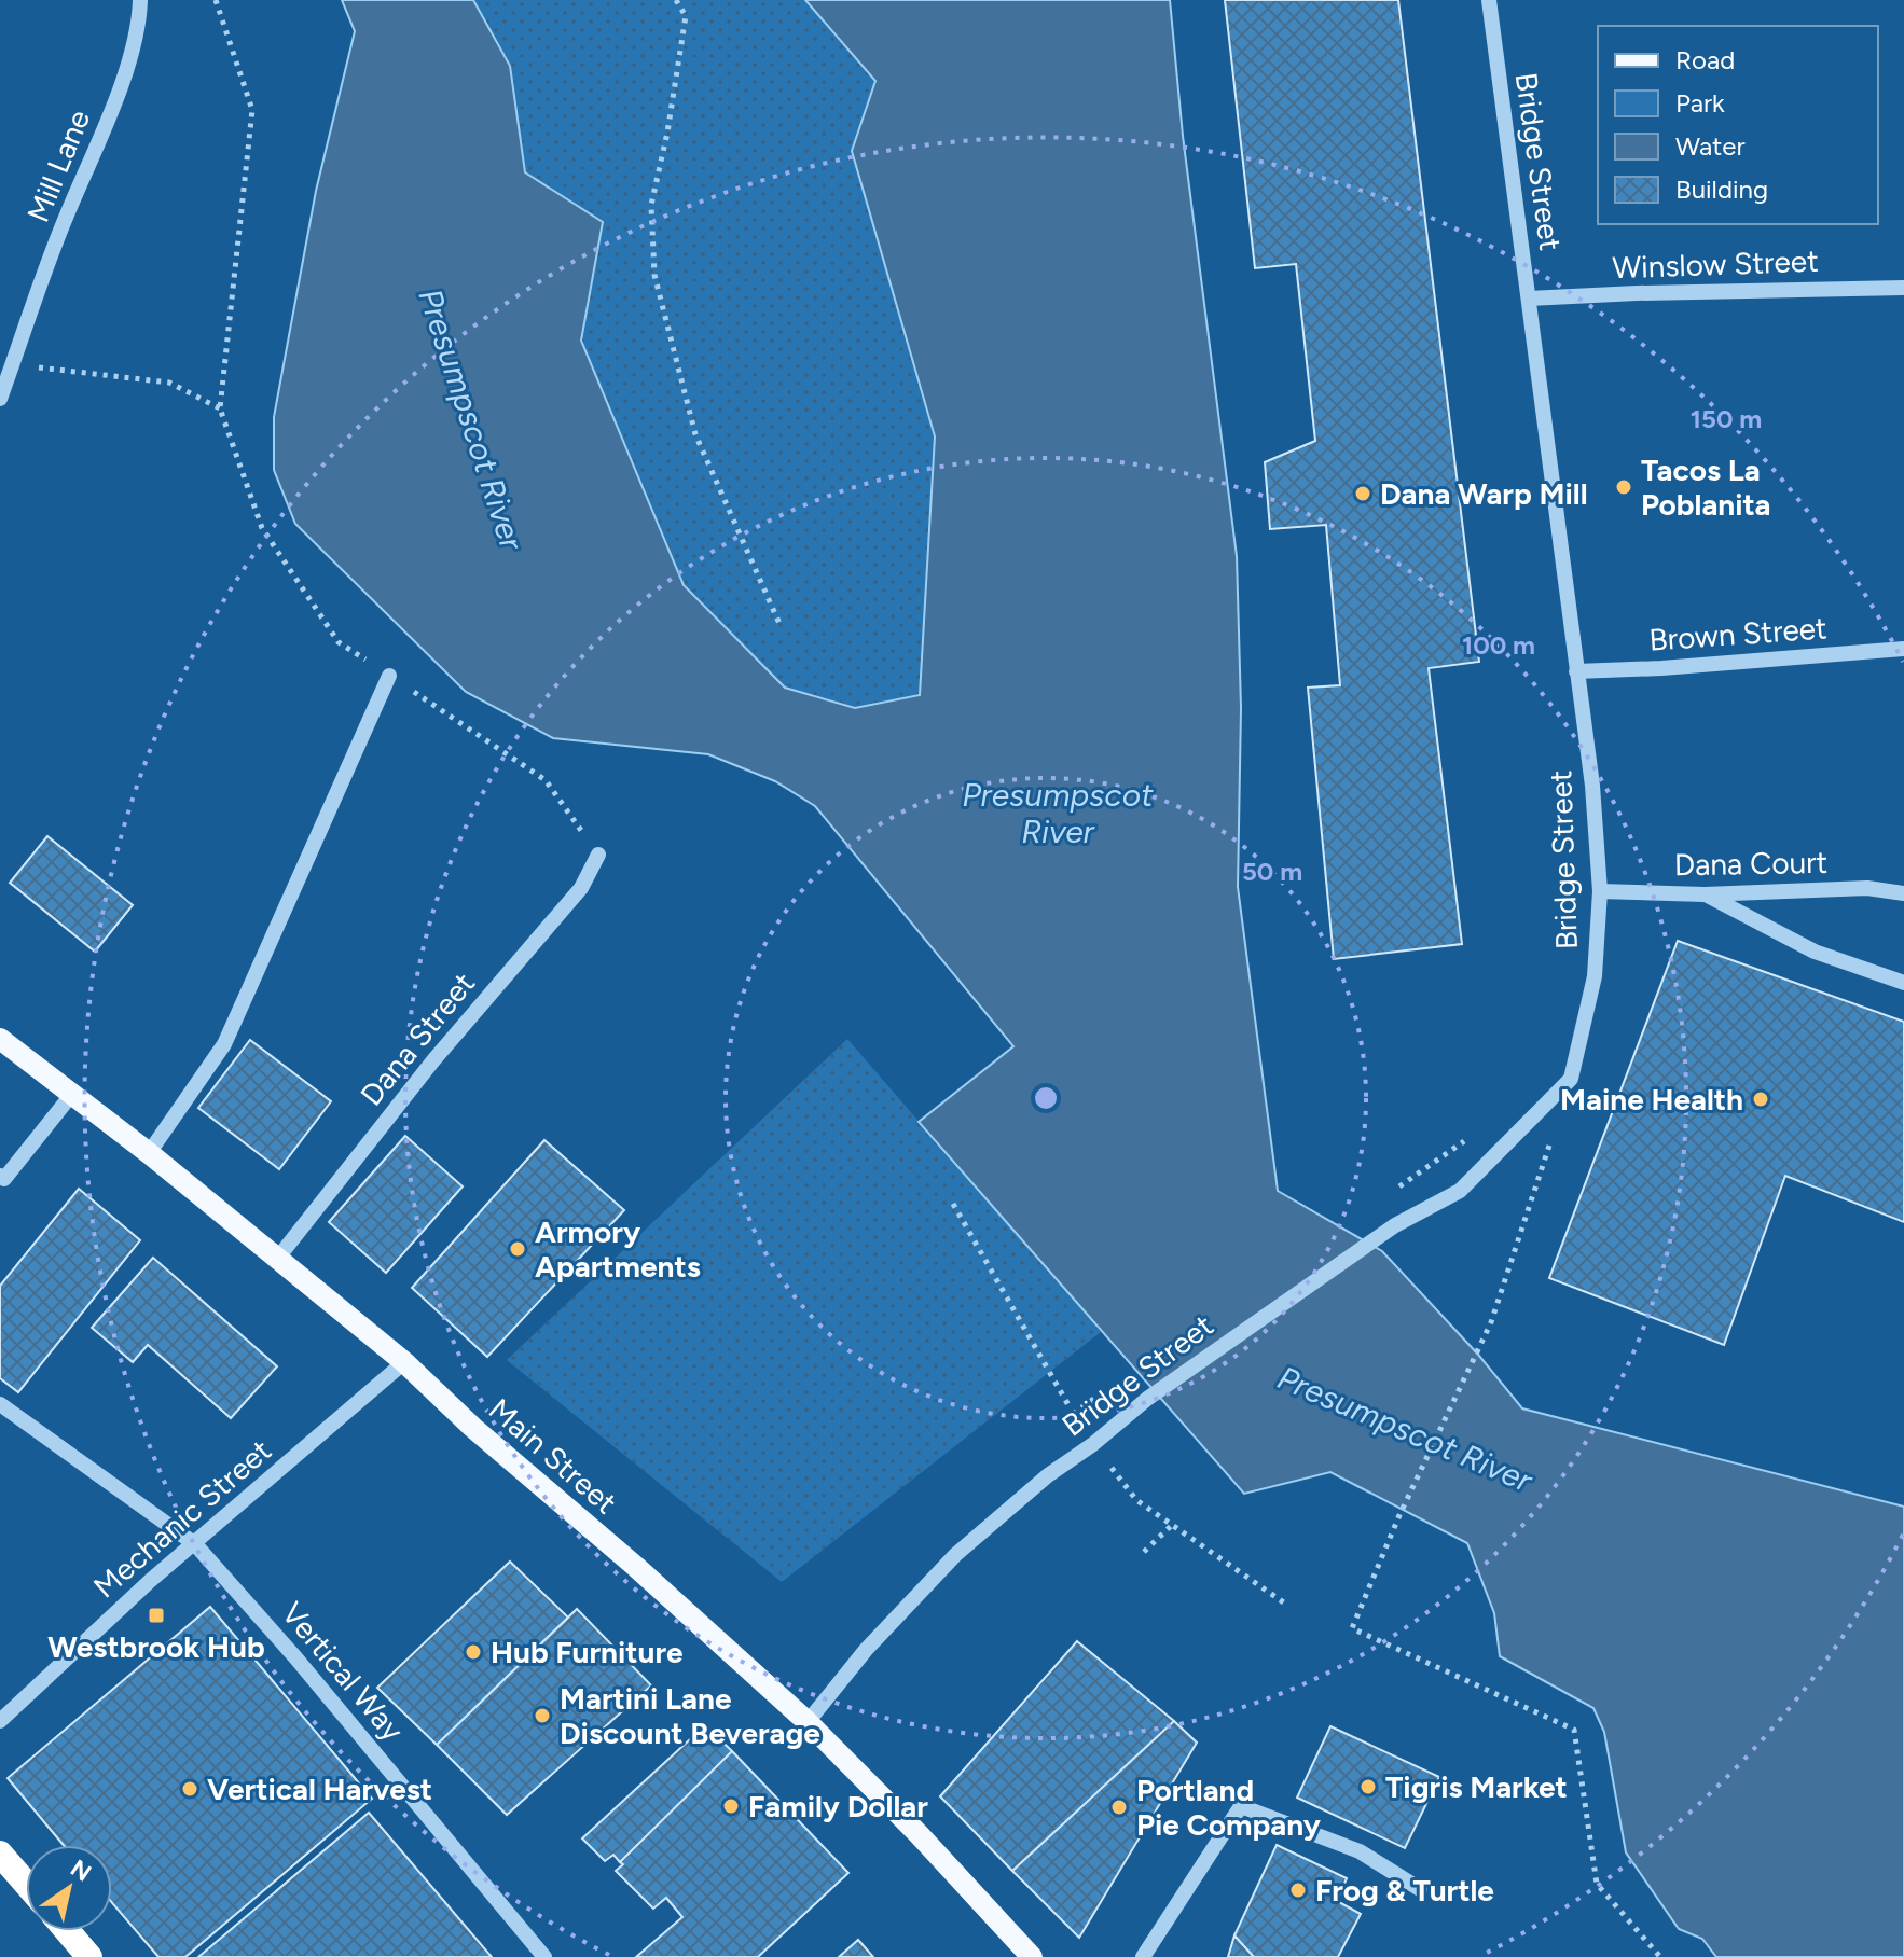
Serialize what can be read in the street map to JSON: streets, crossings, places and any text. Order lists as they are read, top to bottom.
{
  "streets": {
    "main road": ["Main Street"],
    "street": [
      "Bridge Street",
      "Mill Lane",
      "Winslow Street",
      "Brown Street",
      "Dana Court",
      "Dana Street",
      "Mechanic Street",
      "Vertical Way"
    ]
  },
  "crossings": [
    ["Bridge Street", "Winslow Street"],
    ["Bridge Street", "Brown Street"],
    ["Bridge Street", "Dana Court"],
    ["Bridge Street", "Main Street"],
    ["Dana Street", "Main Street"],
    ["Main Street", "Mechanic Street"],
    ["Mechanic Street", "Vertical Way"]
  ],
  "water": ["Presumpscot River"],
  "places": {
    "other": [
      "Tacos La Poblanita",
      "Dana Warp Mill",
      "Maine Health",
      "Armory Apartments",
      "Hub Furniture",
      "Martini Lane Discount Beverage",
      "Tigris Market",
      "Vertical Harvest",
      "Family Dollar",
      "Portland Pie Company",
      "Frog & Turtle"
    ],
    "transit": ["Westbrook Hub"]
  },
  "legend": [
    "Road",
    "Park",
    "Water",
    "Building"
  ],
  "north": "top right",
  "rings": ["150 m", "100 m", "50 m"]
}
